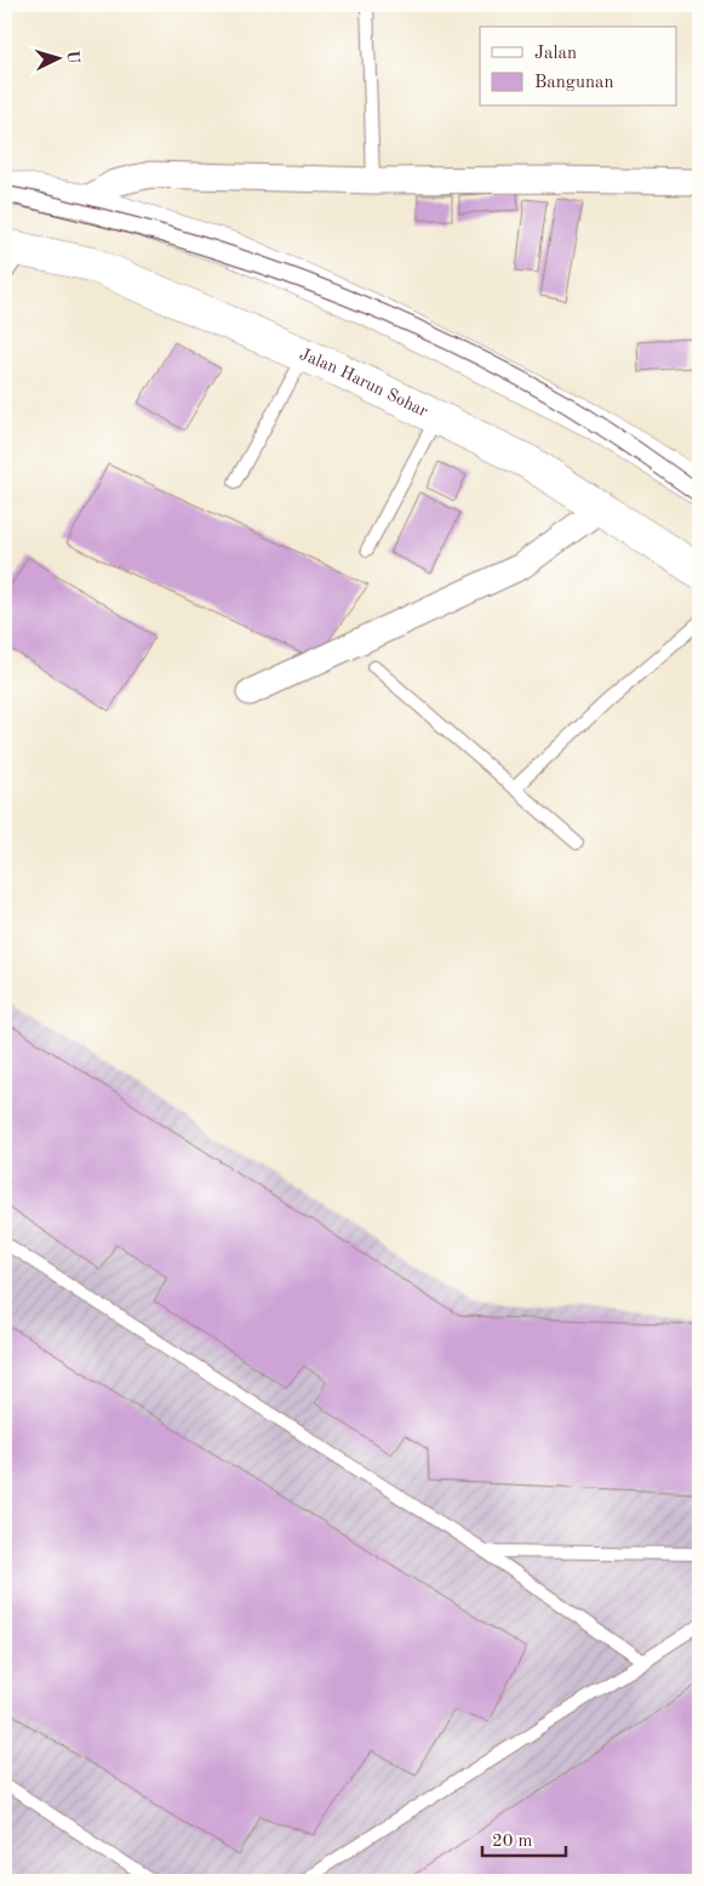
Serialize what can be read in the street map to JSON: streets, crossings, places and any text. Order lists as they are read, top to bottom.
{
  "streets": {
    "highway": ["Jalan Harun Sohar"]
  },
  "legend": ["Jalan", "Bangunan"],
  "scale_bar": "20 m",
  "north": "right"
}
